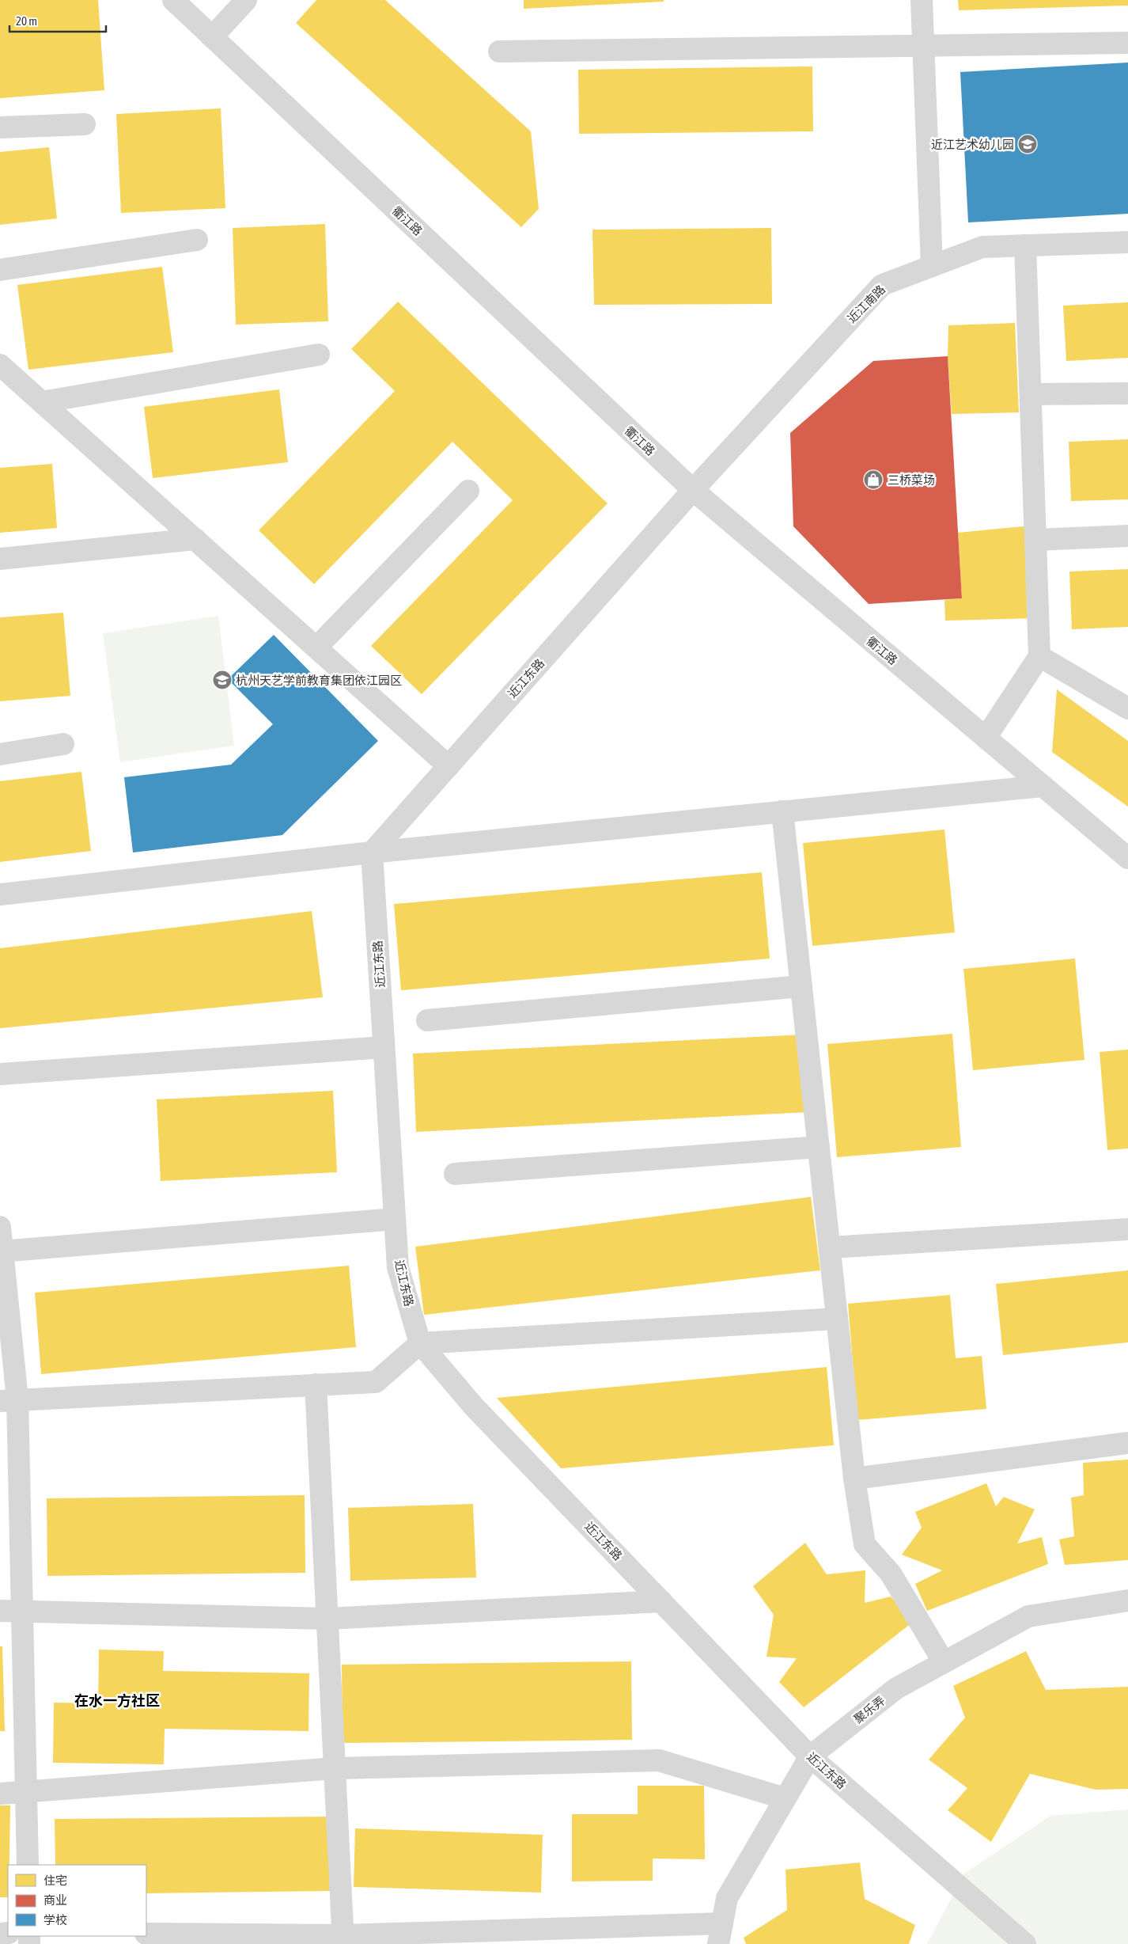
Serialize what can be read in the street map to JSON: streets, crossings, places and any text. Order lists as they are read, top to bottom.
{
  "streets": {
    "street": [
      "衢江路",
      "近江南路",
      "近江东路",
      "聚乐弄"
    ]
  },
  "crossings": [
    ["衢江路", "近江南路"],
    ["衢江路", "近江东路"],
    ["近江南路", "近江东路"],
    ["近江东路", "聚乐弄"]
  ],
  "districts": ["在水一方社区"],
  "places": {
    "school or university": ["近江艺术幼儿园", "杭州天艺学前教育集团依江园区"],
    "shop": ["三桥菜场"]
  },
  "legend": ["住宅", "商业", "学校"],
  "scale_bar": "20 m"
}
